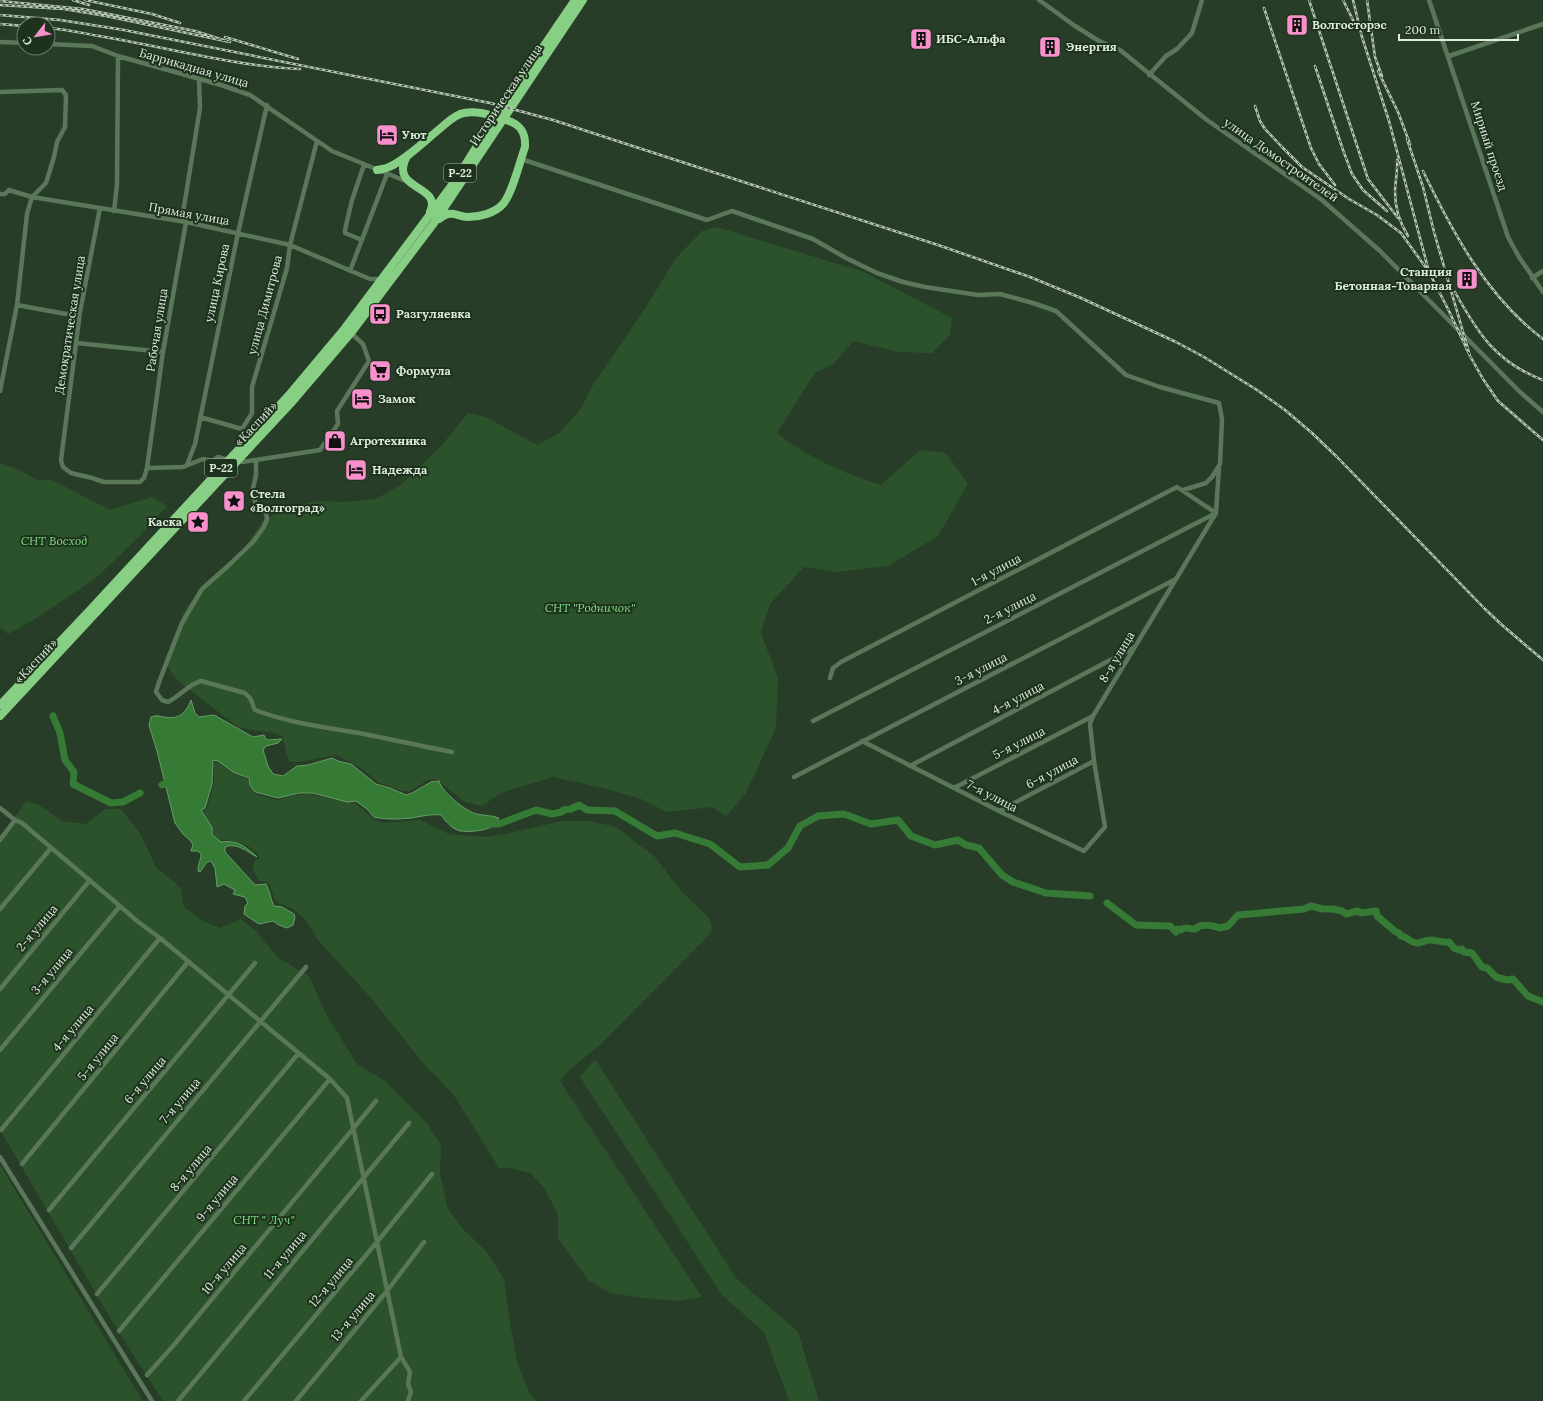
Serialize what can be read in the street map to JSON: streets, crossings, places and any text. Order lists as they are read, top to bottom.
{
  "streets": {
    "highway": ["Историческая улица", "Р-22", "«Каспий»"],
    "street": [
      "Баррикадная улица",
      "Мирный проезд",
      "улица Домостроителей",
      "Прямая улица",
      "улица Кирова",
      "улица Димитрова",
      "Демократическая улица",
      "Рабочая улица",
      "1-я улица",
      "2-я улица",
      "8-я улица",
      "3-я улица",
      "4-я улица",
      "5-я улица",
      "6-я улица",
      "7-я улица",
      "9-я улица",
      "11-я улица",
      "10-я улица",
      "12-я улица",
      "13-я улица"
    ]
  },
  "crossings": [
    ["Баррикадная улица", "улица Кирова"],
    ["Баррикадная улица", "улица Димитрова"],
    ["Баррикадная улица", "Рабочая улица"],
    ["Историческая улица", "«Каспий»"],
    ["Прямая улица", "улица Кирова"],
    ["Прямая улица", "улица Димитрова"],
    ["Прямая улица", "Демократическая улица"],
    ["Прямая улица", "Рабочая улица"],
    ["улица Кирова", "улица Димитрова"],
    ["Демократическая улица", "Рабочая улица"],
    ["2-я улица", "8-я улица"],
    ["8-я улица", "3-я улица"],
    ["8-я улица", "4-я улица"],
    ["8-я улица", "5-я улица"],
    ["8-я улица", "6-я улица"],
    ["8-я улица", "7-я улица"],
    ["3-я улица", "7-я улица"],
    ["4-я улица", "7-я улица"],
    ["5-я улица", "7-я улица"],
    ["6-я улица", "7-я улица"]
  ],
  "parks": ["СНТ Восход", "СНТ \"Родничок\"", "СНТ \" Луч\""],
  "places": {
    "building": [
      "Волгосторэс",
      "ИБС-Альфа",
      "Энергия",
      "Станция Бетонная-Товарная"
    ],
    "hotel": ["Уют", "Замок", "Надежда"],
    "bus stop": ["Разгуляевка"],
    "supermarket": ["Формула"],
    "shop": ["Агротехника"],
    "place": ["Стела «Волгоград»", "Каска"]
  },
  "scale_bar": "200 m",
  "north": "bottom left"
}
